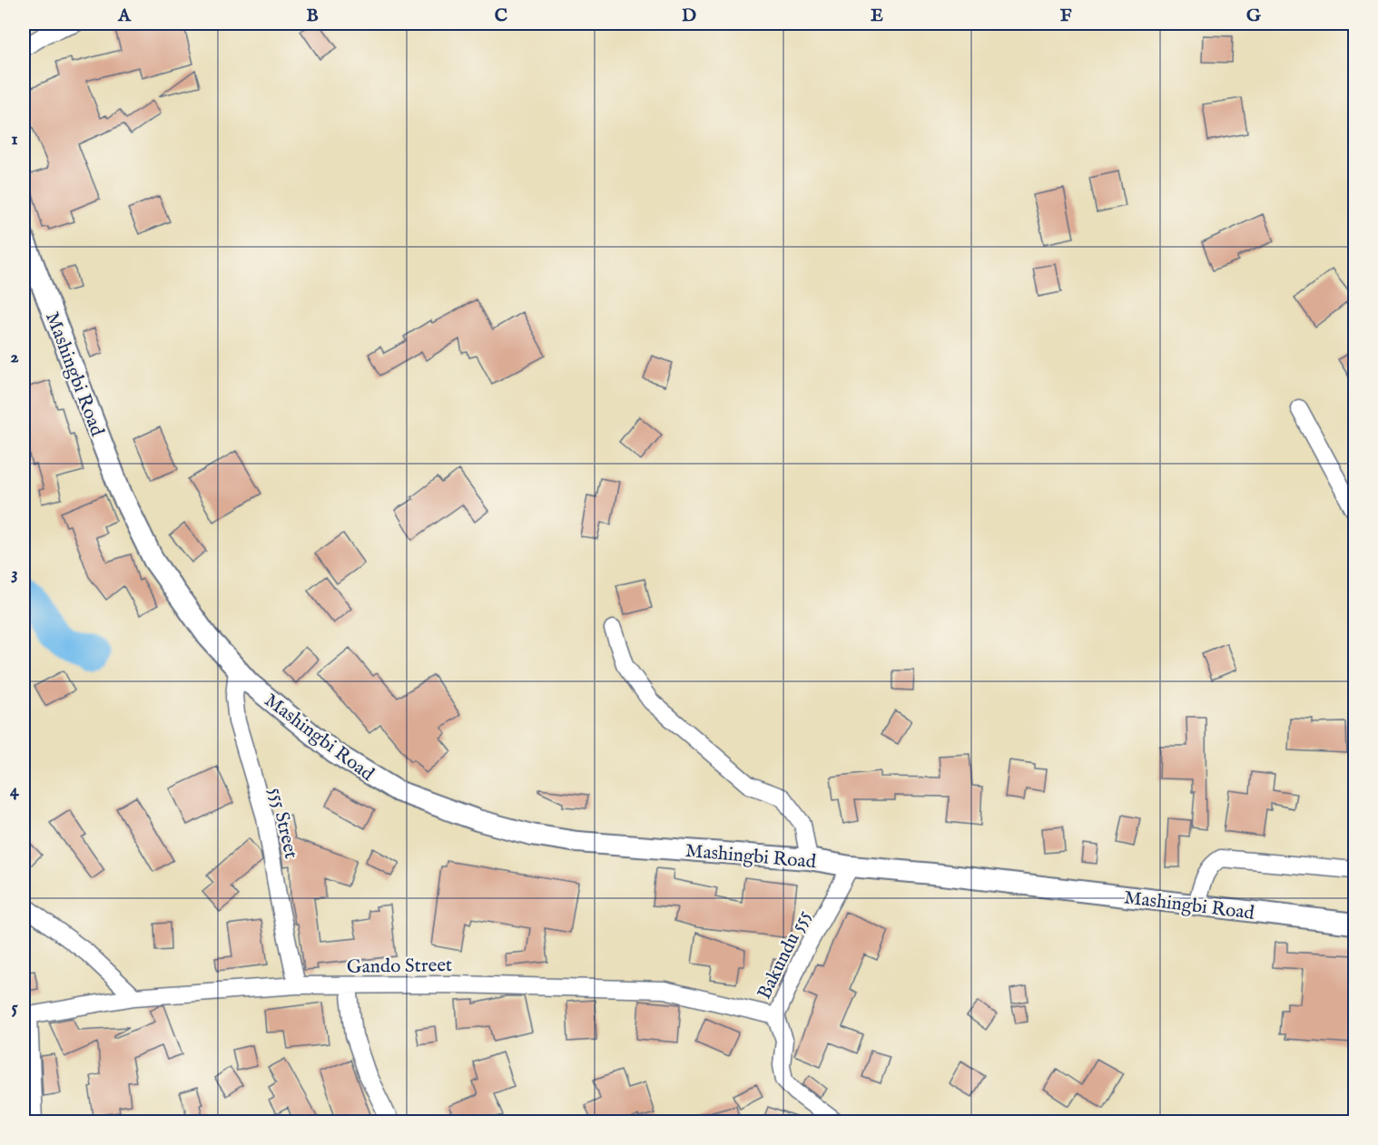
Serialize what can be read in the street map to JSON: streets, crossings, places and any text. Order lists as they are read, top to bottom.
{
  "streets": {
    "main road": ["Mashingbi Road"],
    "street": ["555 Street", "Bakundu 555", "Gando Street"]
  },
  "crossings": [
    ["Mashingbi Road", "555 Street"],
    ["Mashingbi Road", "Bakundu 555"],
    ["555 Street", "Gando Street"],
    ["Bakundu 555", "Gando Street"]
  ],
  "grid": {
    "columns": [
      "A",
      "B",
      "C",
      "D",
      "E",
      "F",
      "G"
    ],
    "rows": [
      "1",
      "2",
      "3",
      "4",
      "5"
    ]
  }
}
